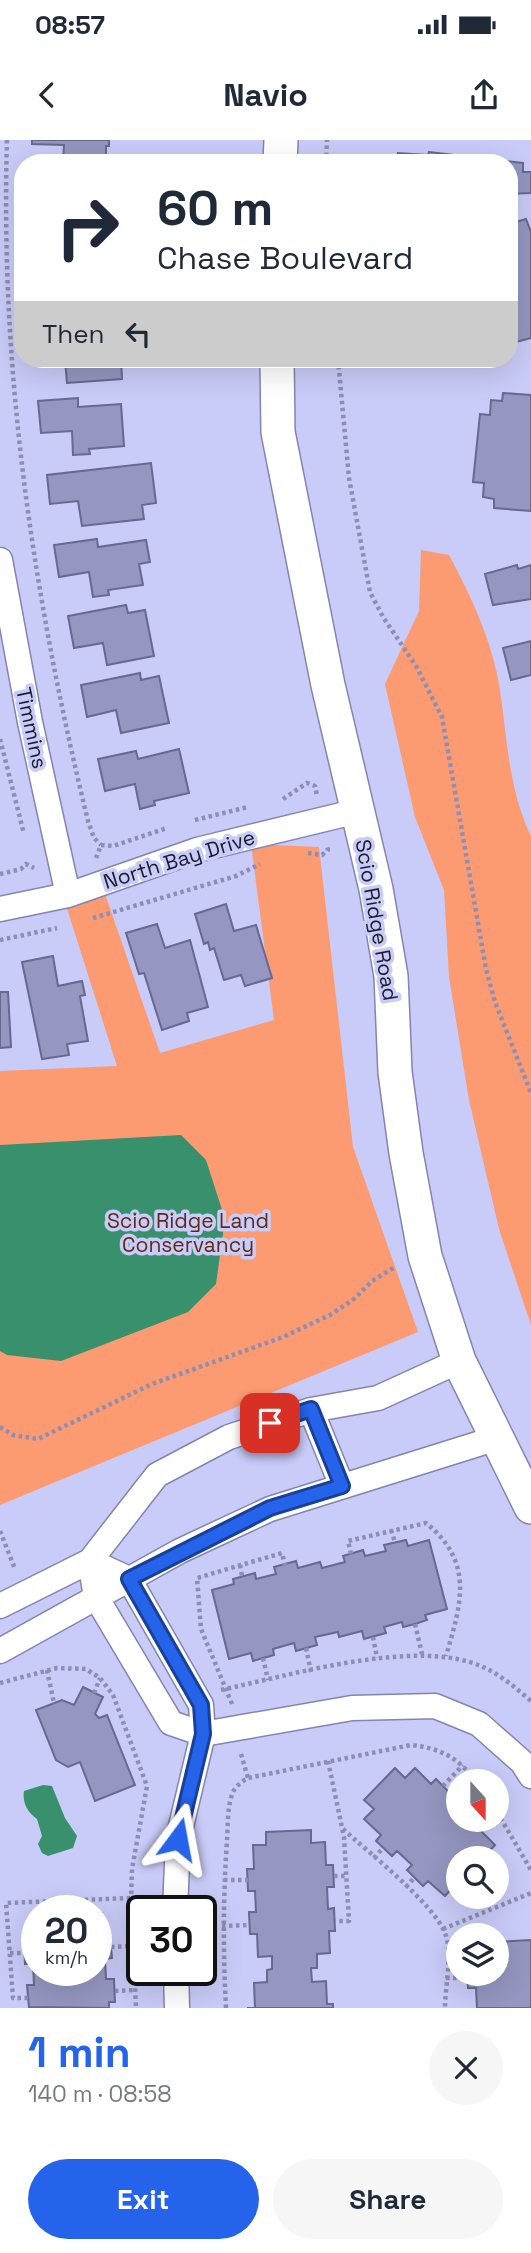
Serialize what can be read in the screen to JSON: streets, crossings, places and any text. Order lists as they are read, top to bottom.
{
  "streets": {
    "street": ["Timmins", "North Bay Drive", "Scio Ridge Road"]
  },
  "crossings": [
    ["Timmins", "North Bay Drive"],
    ["North Bay Drive", "Scio Ridge Road"]
  ],
  "parks": ["Scio Ridge Land Conservancy"],
  "north": "bottom",
  "page": {
    "status": "08:57",
    "header": "Navio",
    "turn": ["60 m", "Chase Boulevard"],
    "then": "Then",
    "speed": "20 km/h",
    "limit": "30",
    "heading": ["1 min", "140 m · 08:58"],
    "buttons": ["Exit", "Share"]
  }
}
